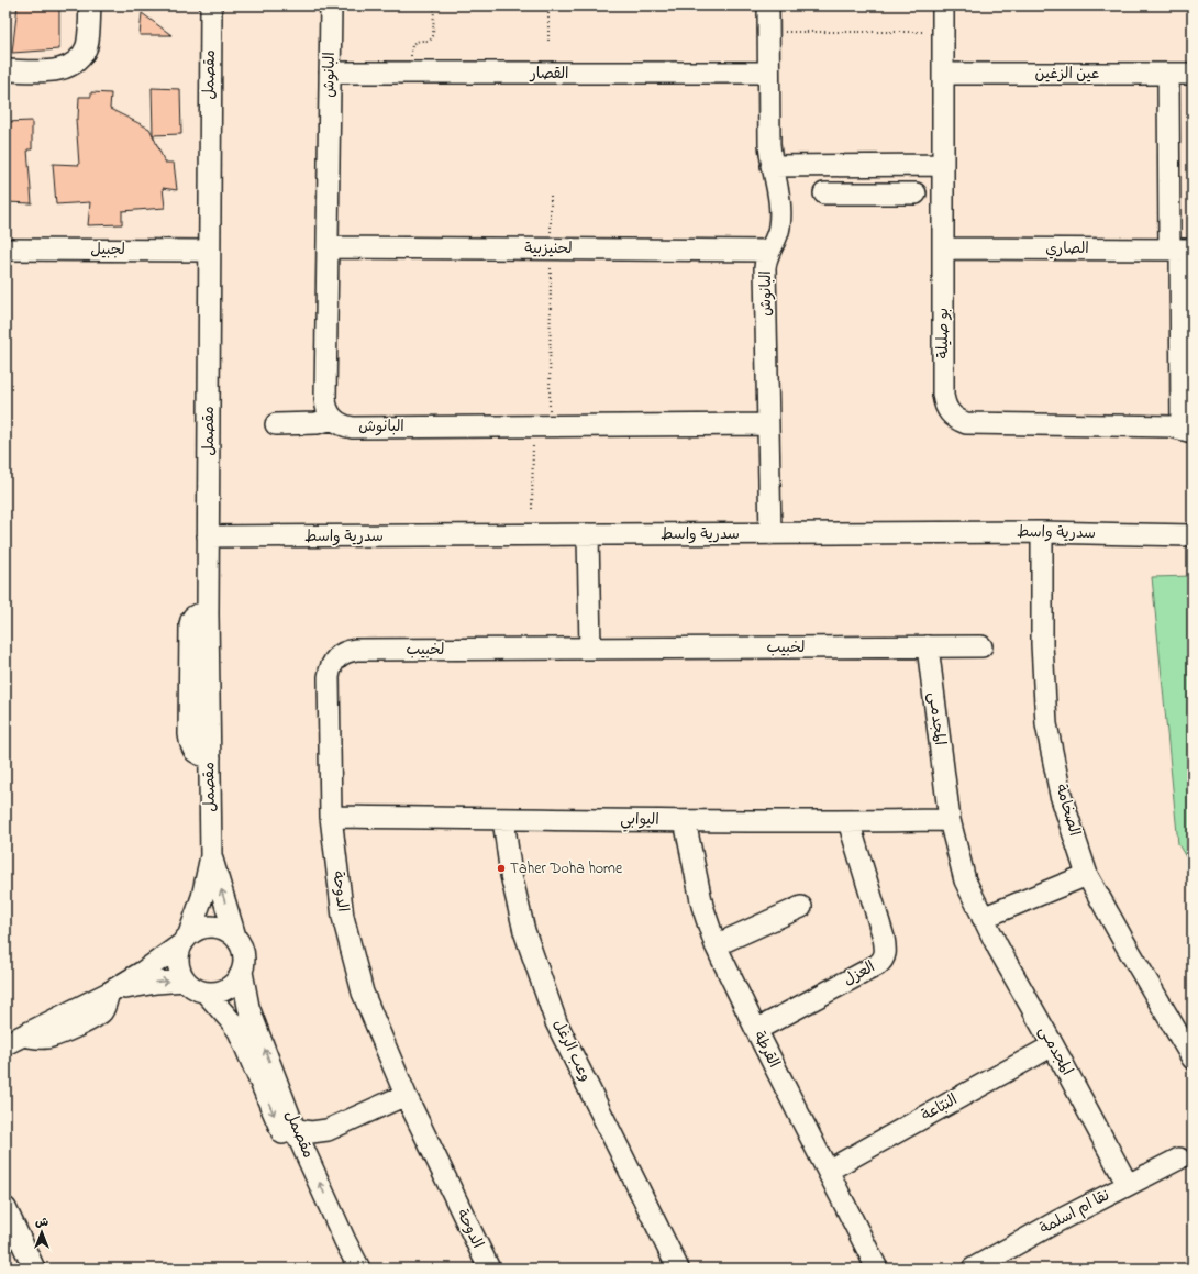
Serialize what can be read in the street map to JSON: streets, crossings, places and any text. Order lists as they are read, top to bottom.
{
  "streets": {
    "street": [
      "القصار",
      "عين الزغين",
      "مقصمل",
      "البانوش",
      "لحنيزبية",
      "الصاري",
      "لجبيل",
      "بو صليلة",
      "سدرية واسط",
      "لخبيب",
      "المجدمـى",
      "الصخامة",
      "اليوابي",
      "الدوحة",
      "العزل",
      "القرطة",
      "وعب الرغل",
      "النبّاعة",
      "نقا ام اسلمة"
    ]
  },
  "crossings": [
    ["القصار", "البانوش"],
    ["عين الزغين", "بو صليلة"],
    ["مقصمل", "لجبيل"],
    ["مقصمل", "سدرية واسط"],
    ["البانوش", "لحنيزبية"],
    ["البانوش", "سدرية واسط"],
    ["الصاري", "بو صليلة"],
    ["سدرية واسط", "الصخامة"],
    ["لخبيب", "المجدمـى"],
    ["لخبيب", "الدوحة"],
    ["المجدمـى", "اليوابي"],
    ["المجدمـى", "النبّاعة"],
    ["المجدمـى", "نقا ام اسلمة"],
    ["اليوابي", "الدوحة"],
    ["اليوابي", "العزل"],
    ["اليوابي", "القرطة"],
    ["اليوابي", "وعب الرغل"],
    ["العزل", "القرطة"],
    ["القرطة", "النبّاعة"]
  ],
  "places": ["Taher Doha home"],
  "north": "top"
}
